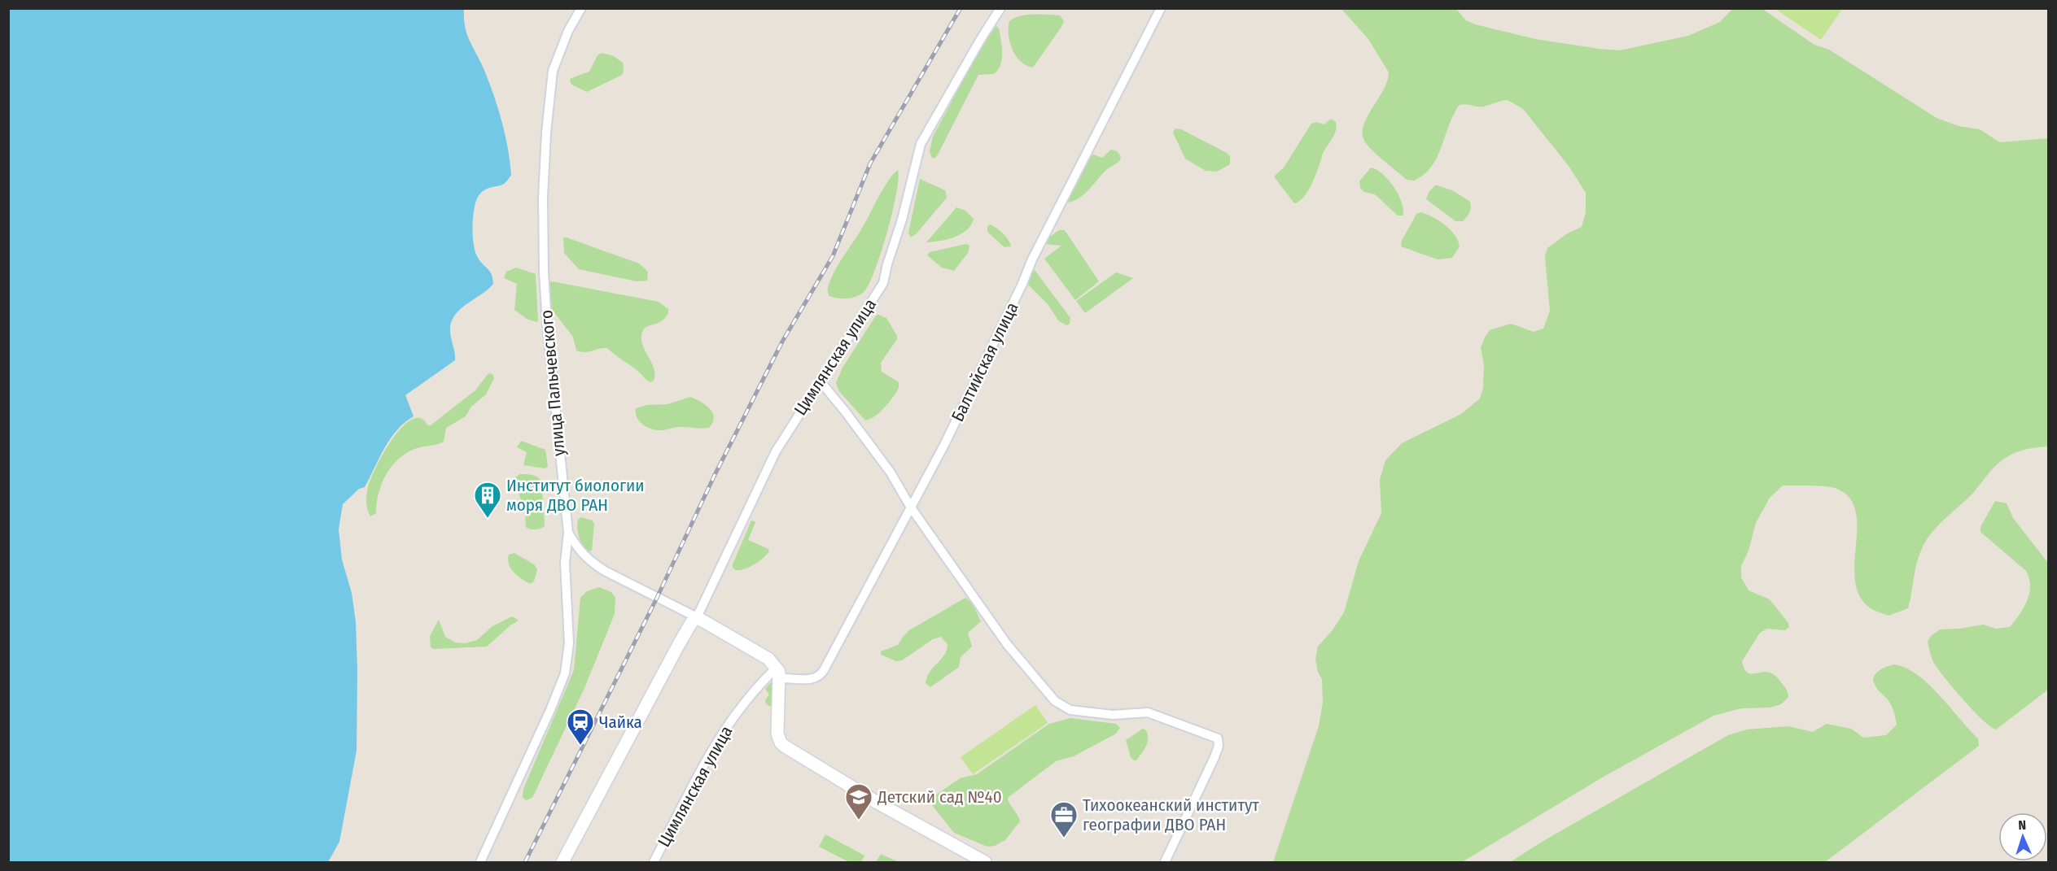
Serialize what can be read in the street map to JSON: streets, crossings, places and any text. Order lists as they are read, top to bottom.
{
  "streets": {
    "street": ["Цимлянская улица", "Балтийская улица", "улица Пальчевского"]
  },
  "crossings": [
    ["Цимлянская улица", "Балтийская улица"]
  ],
  "places": {
    "building": ["Институт биологии моря ДВО РАН"],
    "station": ["Чайка"],
    "school or university": ["Детский сад №40"],
    "office": ["Тихоокеанский институт географии ДВО РАН"]
  },
  "north": "top"
}
